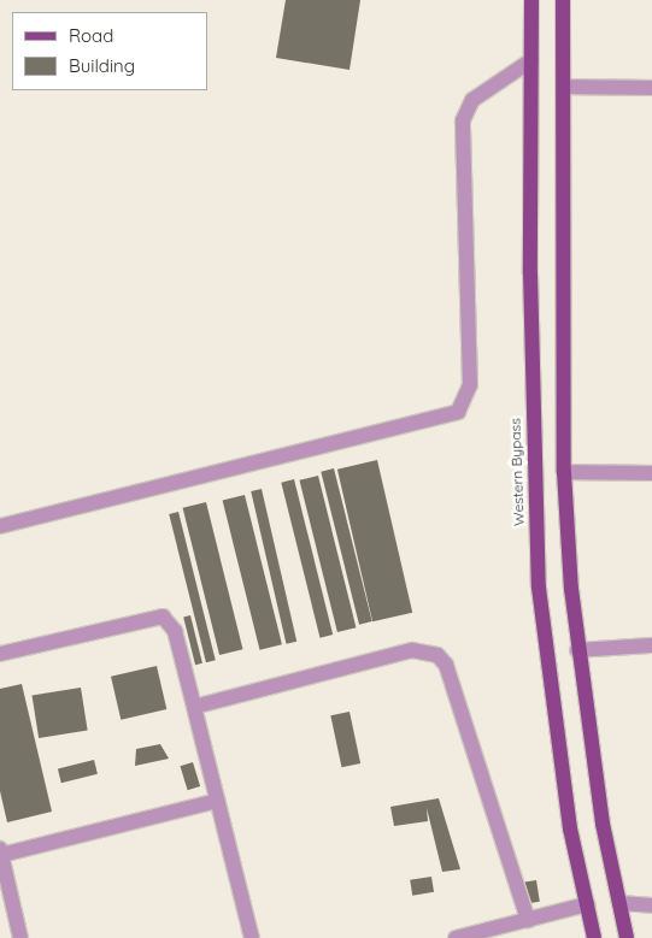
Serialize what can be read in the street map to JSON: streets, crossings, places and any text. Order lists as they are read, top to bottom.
{
  "streets": {
    "main road": ["Western Bypass"]
  },
  "legend": ["Road", "Building"]
}
